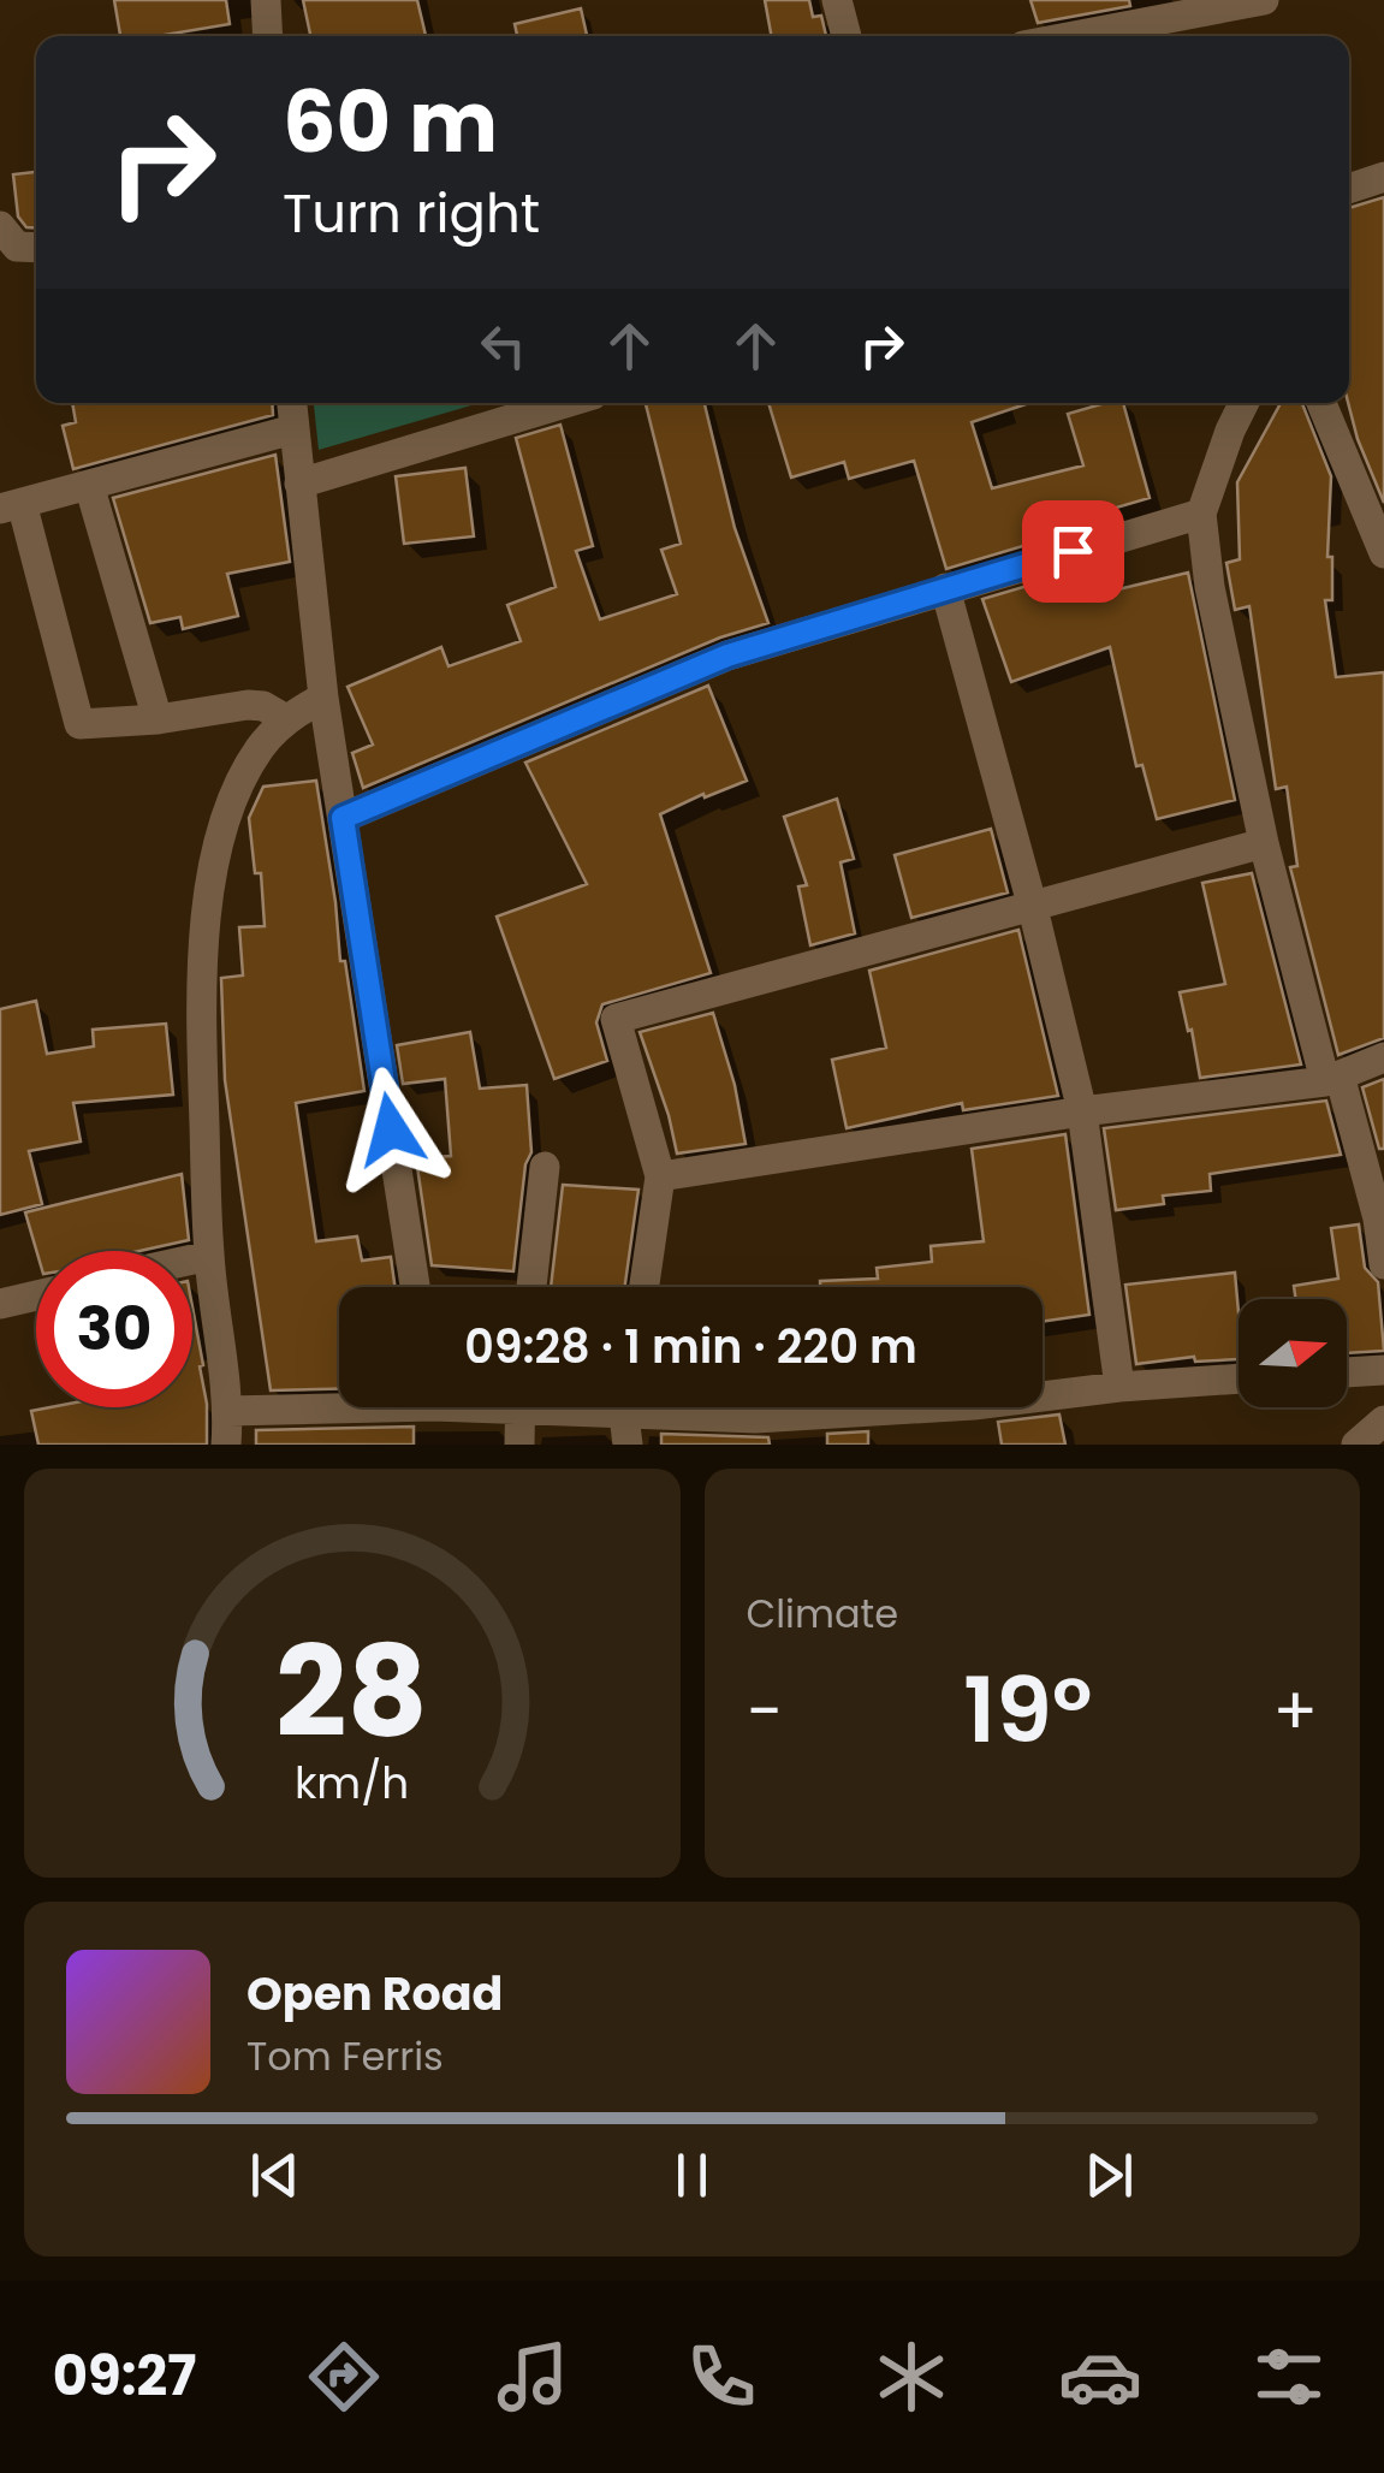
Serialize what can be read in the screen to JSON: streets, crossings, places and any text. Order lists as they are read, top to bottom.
{
  "north": "right",
  "page": {
    "turn": ["60 m", "Turn right"],
    "limit": "30",
    "trip": "09:28 · 1 min · 220 m",
    "tile": "Climate",
    "heat": ["−", "19°", "+"],
    "song": ["Open Road", "Tom Ferris"],
    "tabs": "09:27",
    "gauge": ["28", "km/h"]
  }
}
